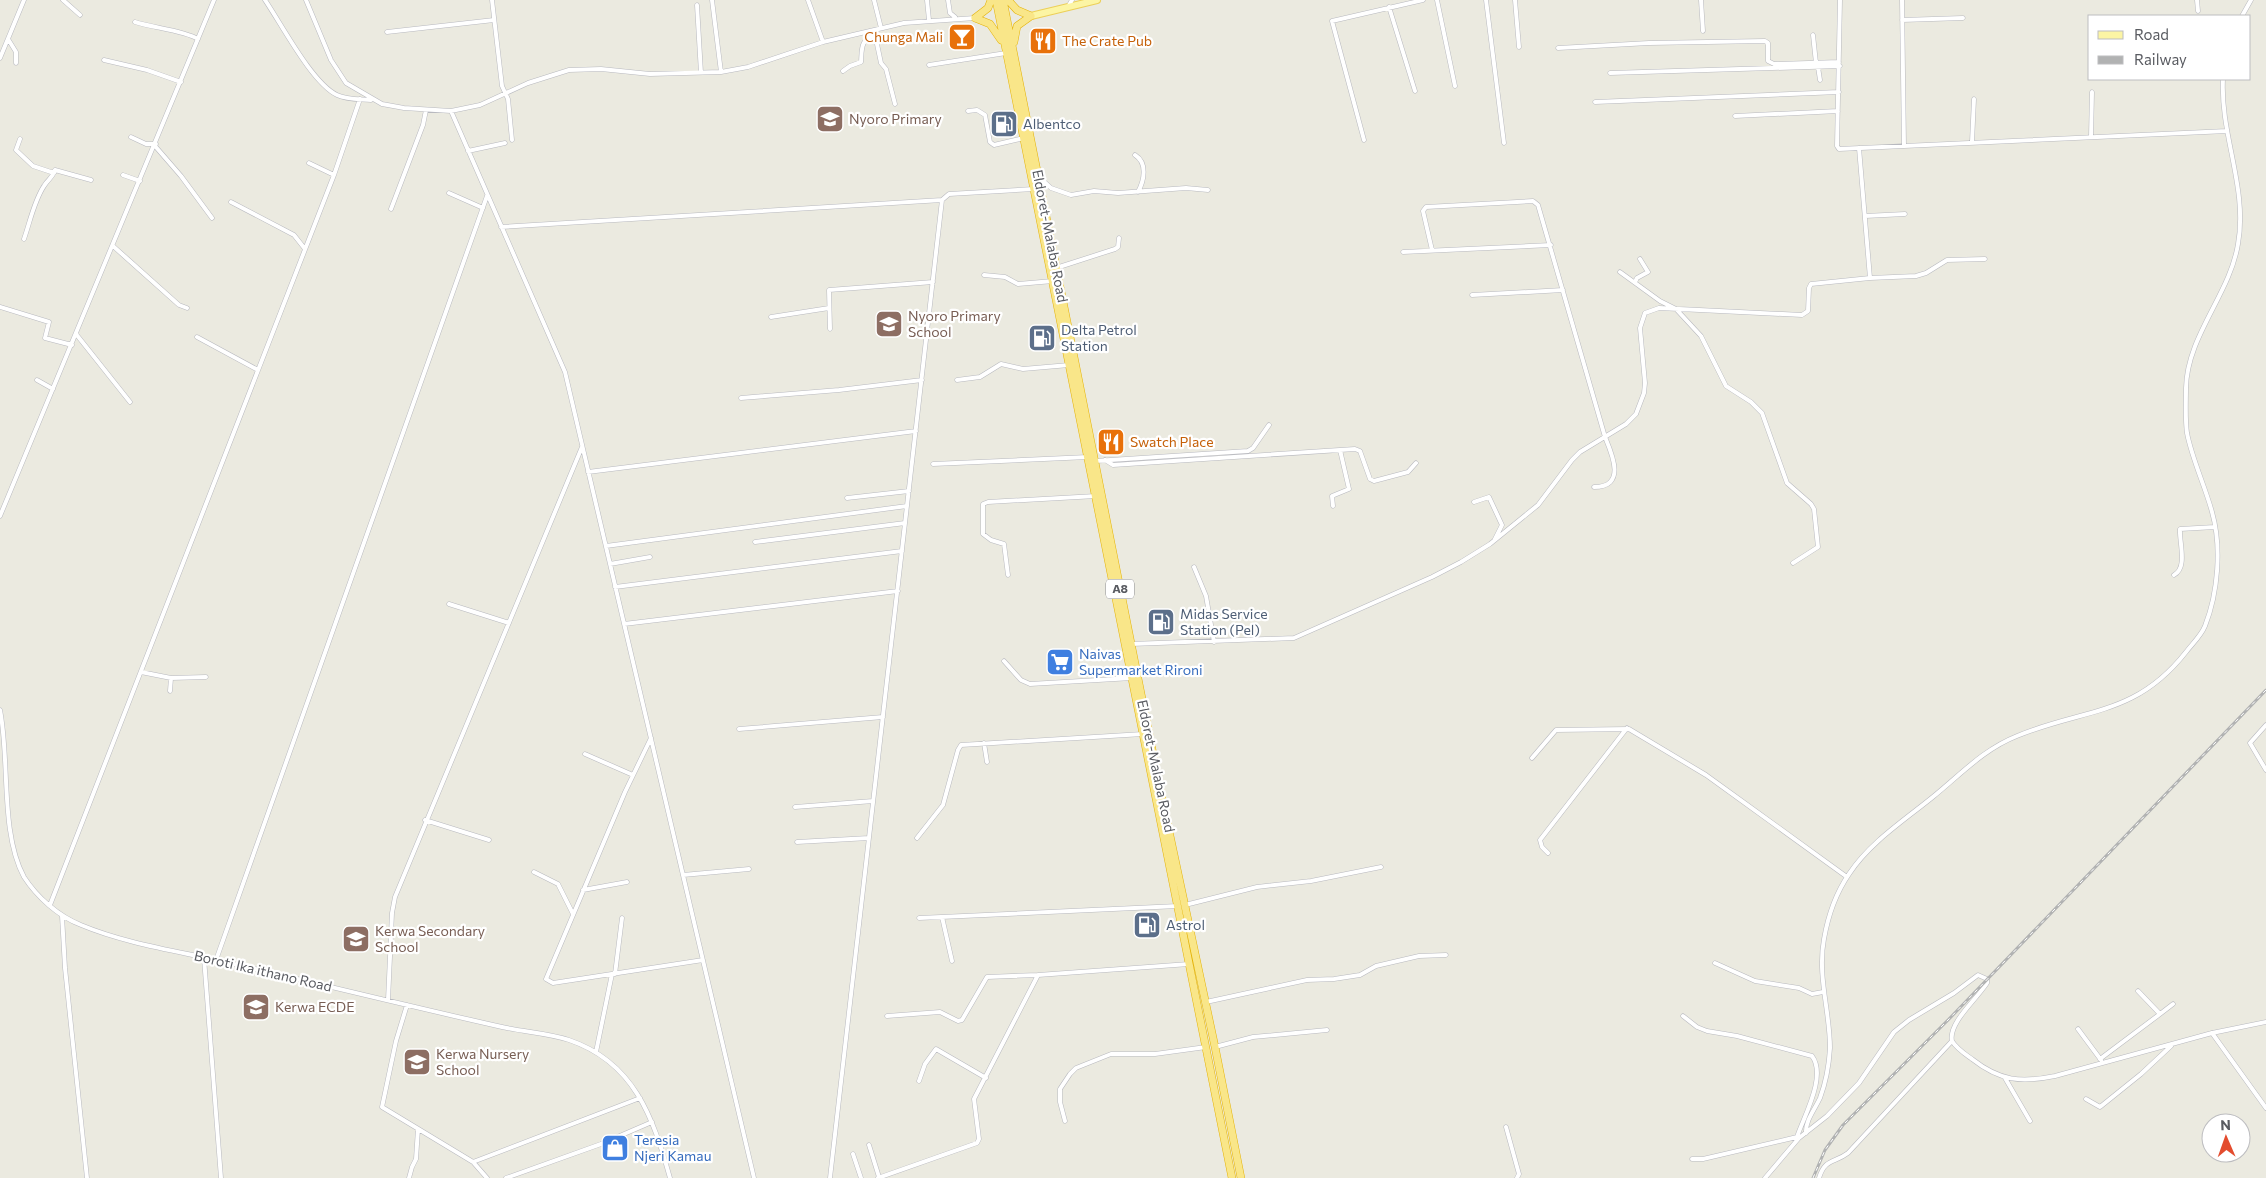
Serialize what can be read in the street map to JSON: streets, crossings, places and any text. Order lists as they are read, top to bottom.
{
  "streets": {
    "highway": ["Eldoret-Malaba Road", "A8"],
    "street": ["Boroti Ika ithano Road"]
  },
  "places": {
    "bar": ["Chunga Mali"],
    "restaurant": ["The Crate Pub", "Swatch Place"],
    "school or university": [
      "Nyoro Primary",
      "Nyoro Primary School",
      "Kerwa Secondary School",
      "Kerwa ECDE",
      "Kerwa Nursery School"
    ],
    "fuel station": [
      "Albentco",
      "Delta Petrol Station",
      "Midas Service Station (Pel)",
      "Astrol"
    ],
    "supermarket": ["Naivas Supermarket Rironi"],
    "shop": ["Teresia Njeri Kamau"]
  },
  "legend": ["Road", "Railway"],
  "north": "top"
}
